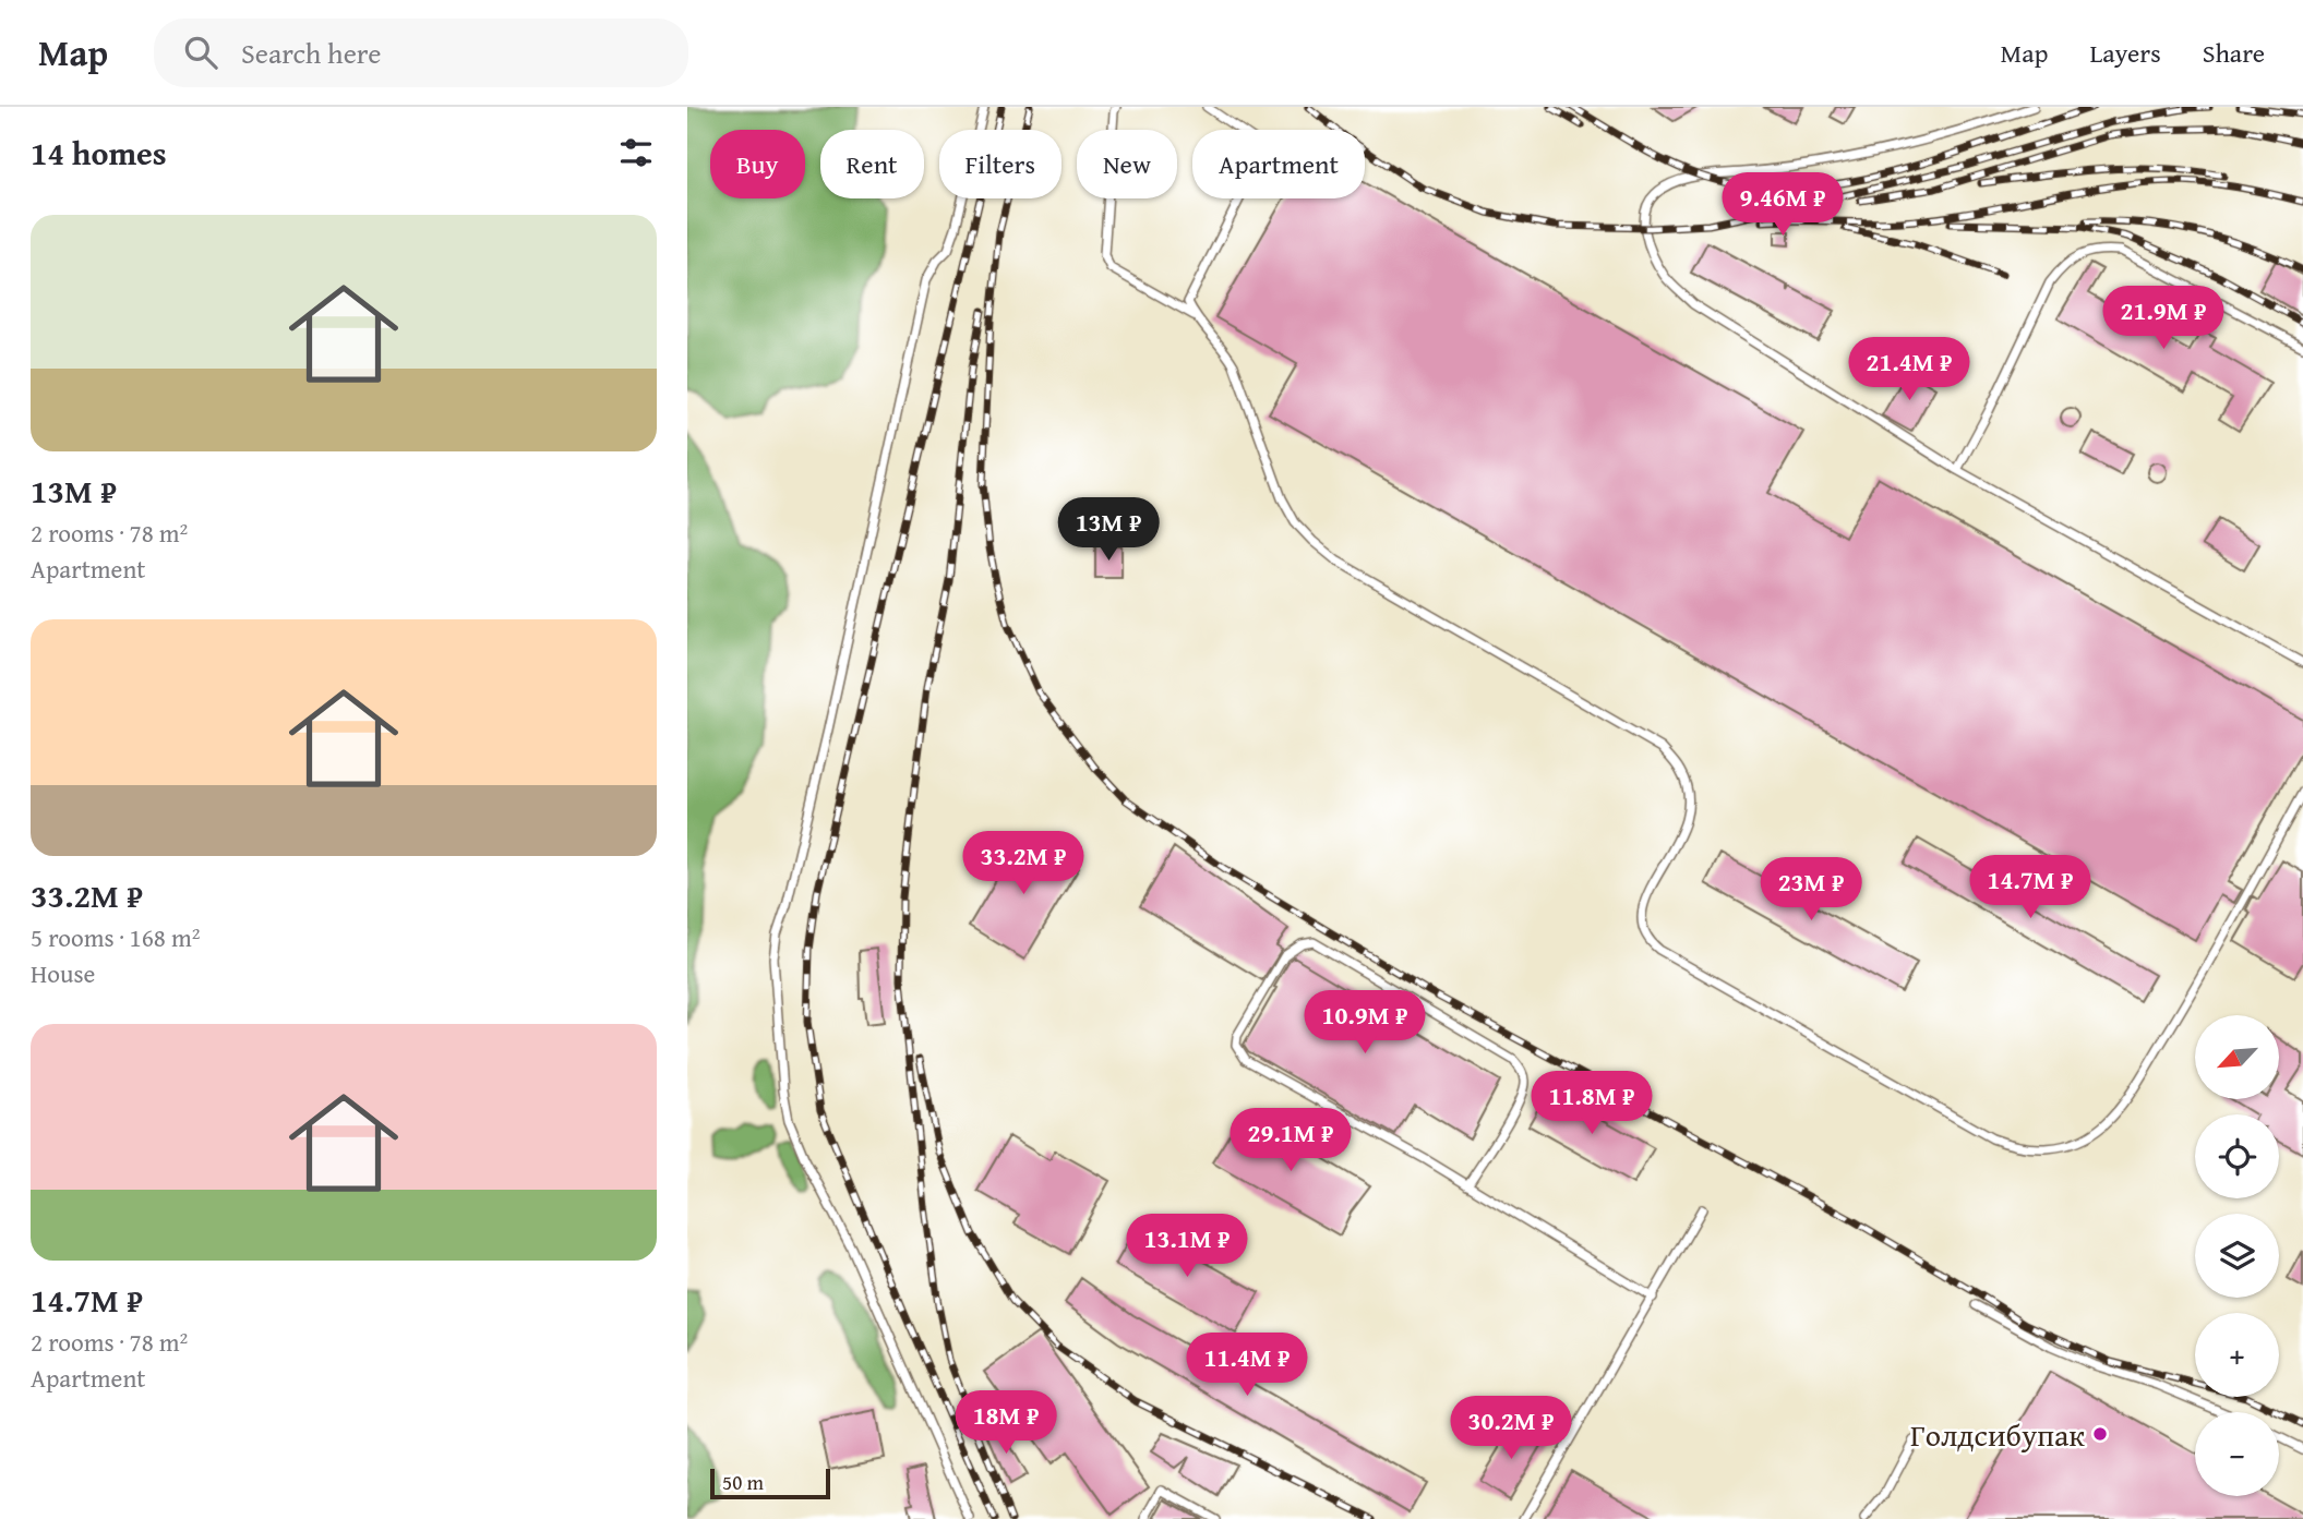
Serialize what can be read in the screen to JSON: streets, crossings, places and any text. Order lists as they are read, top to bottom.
{
  "places": ["Голдcибупак"],
  "scale_bar": "50 m",
  "north": "bottom left",
  "page": {
    "header": "Map",
    "search": "Search here",
    "nav": ["Map", "Layers", "Share"],
    "heading": "14 homes",
    "chip": [
      "Buy",
      "Rent",
      "Filters",
      "New",
      "Apartment"
    ],
    "price": [
      "9.46M ₽",
      "21.9M ₽",
      "21.4M ₽",
      "13M ₽",
      "33.2M ₽",
      "14.7M ₽",
      "23M ₽",
      "10.9M ₽",
      "11.8M ₽",
      "29.1M ₽",
      "13.1M ₽",
      "11.4M ₽",
      "18M ₽",
      "30.2M ₽"
    ],
    "list": [
      {
        "name": "13M ₽",
        "note": "2 rooms · 78 m² · Apartment"
      },
      {
        "name": "33.2M ₽",
        "note": "5 rooms · 168 m² · House"
      },
      {
        "name": "14.7M ₽",
        "note": "2 rooms · 78 m² · Apartment"
      }
    ],
    "map_buttons": ["+", "−"],
    "scale": "50 m"
  }
}
